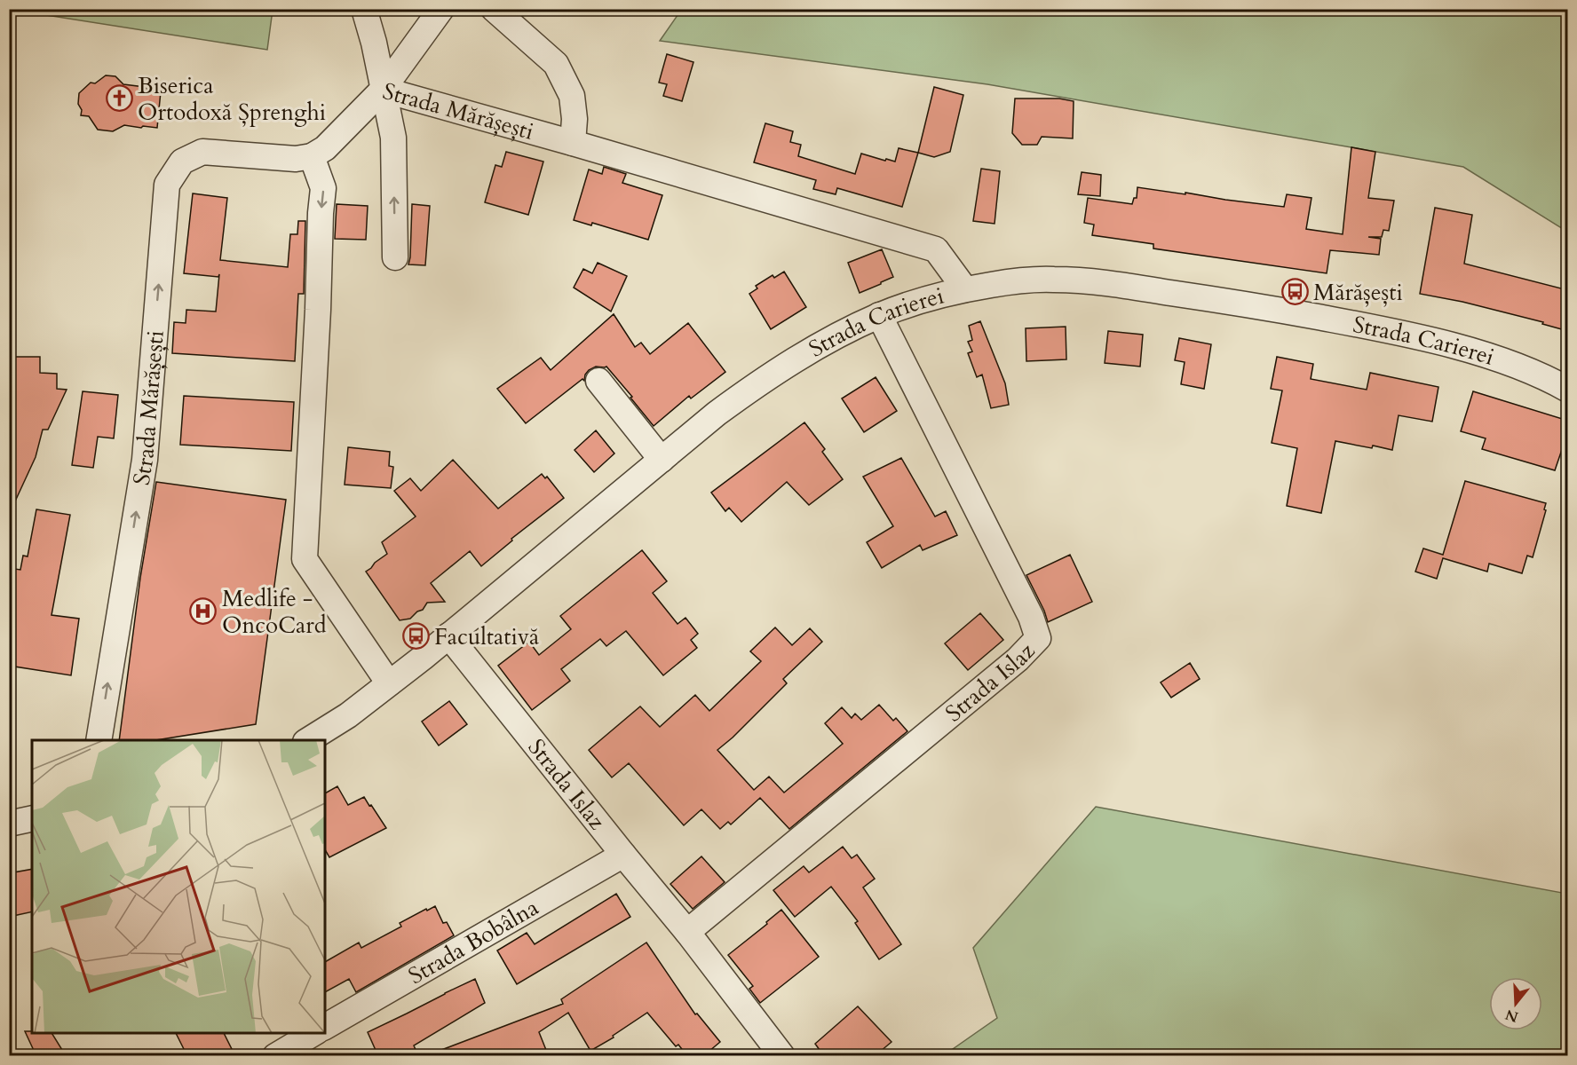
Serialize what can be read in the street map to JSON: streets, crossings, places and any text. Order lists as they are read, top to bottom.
{
  "streets": {
    "street": [
      "Strada Mărășești",
      "Strada Carierei",
      "Strada Islaz",
      "Strada Bobâlna"
    ]
  },
  "crossings": [
    ["Strada Mărășești", "Strada Carierei"],
    ["Strada Carierei", "Strada Islaz"],
    ["Strada Islaz", "Strada Bobâlna"]
  ],
  "one_way": ["Strada Mărășești"],
  "places": {
    "church": ["Biserica Ortodoxă Șprenghi"],
    "bus stop": ["Mărășești", "Facultativă"],
    "hospital": ["Medlife - OncoCard"]
  },
  "north": "bottom"
}
